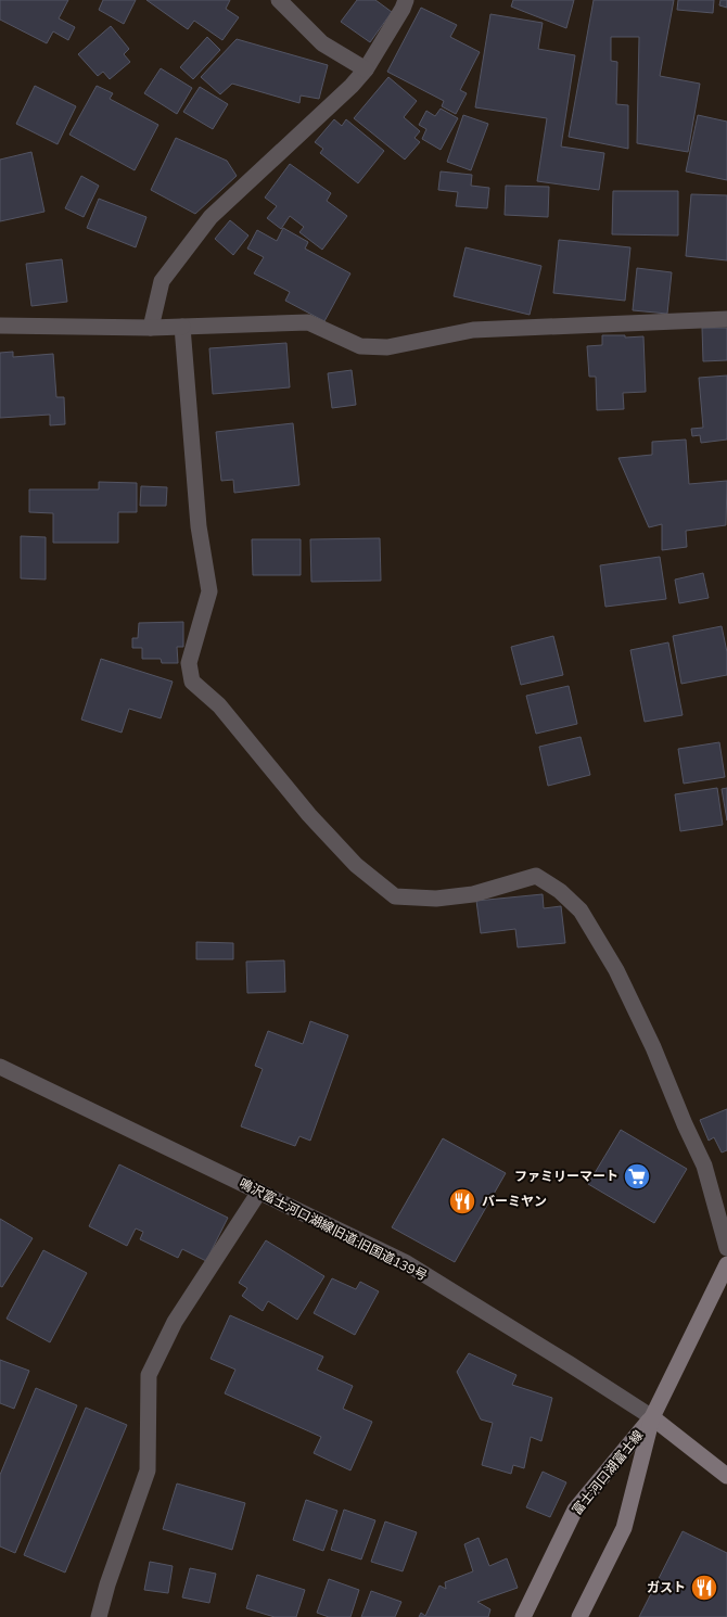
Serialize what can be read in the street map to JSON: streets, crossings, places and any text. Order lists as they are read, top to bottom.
{
  "streets": {
    "main road": ["富士河口湖富士線"],
    "street": ["鳴沢富士河口湖線旧道;旧国道139号"]
  },
  "crossings": [
    ["鳴沢富士河口湖線旧道;旧国道139号", "富士河口湖富士線"]
  ],
  "places": {
    "supermarket": ["ファミリーマート"],
    "restaurant": ["バーミヤン", "ガスト"]
  }
}
